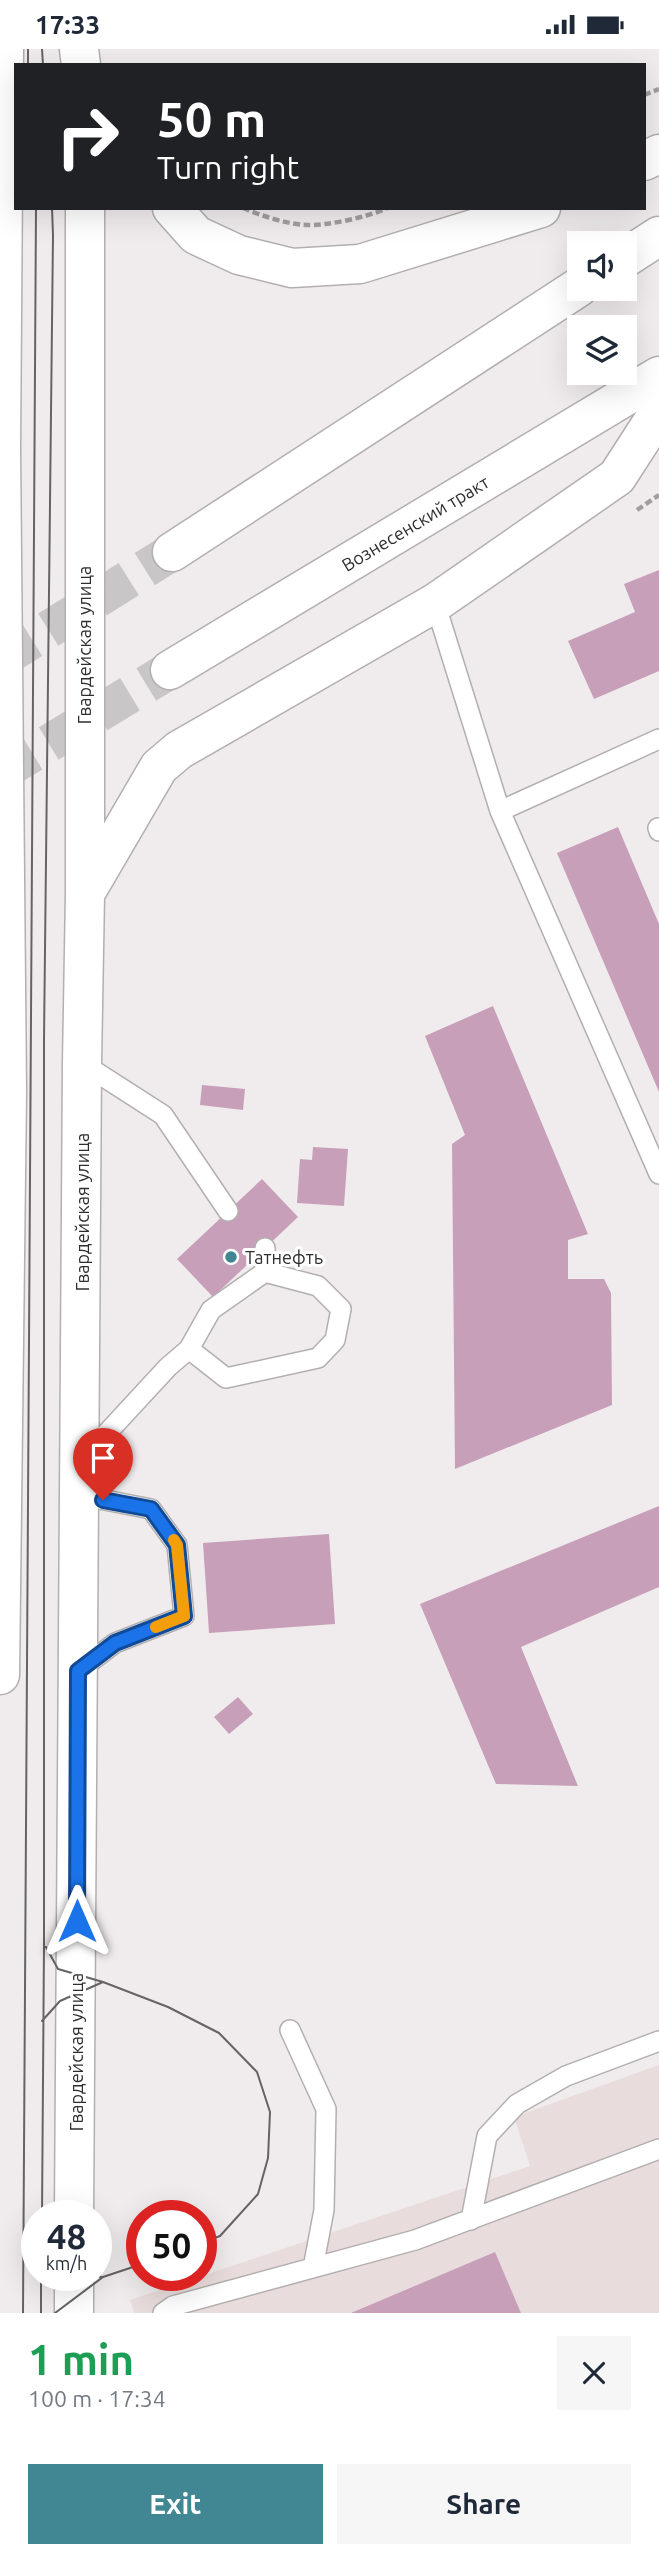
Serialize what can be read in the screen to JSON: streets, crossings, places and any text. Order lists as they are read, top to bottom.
{
  "streets": {
    "main road": ["Вознесенский тракт", "Гвардейская улица"]
  },
  "places": ["Татнефть"],
  "page": {
    "status": "17:33",
    "turn": ["50 m", "Turn right"],
    "speed": "48 km/h",
    "limit": "50",
    "heading": ["1 min", "100 m · 17:34"],
    "buttons": ["Exit", "Share"]
  }
}
